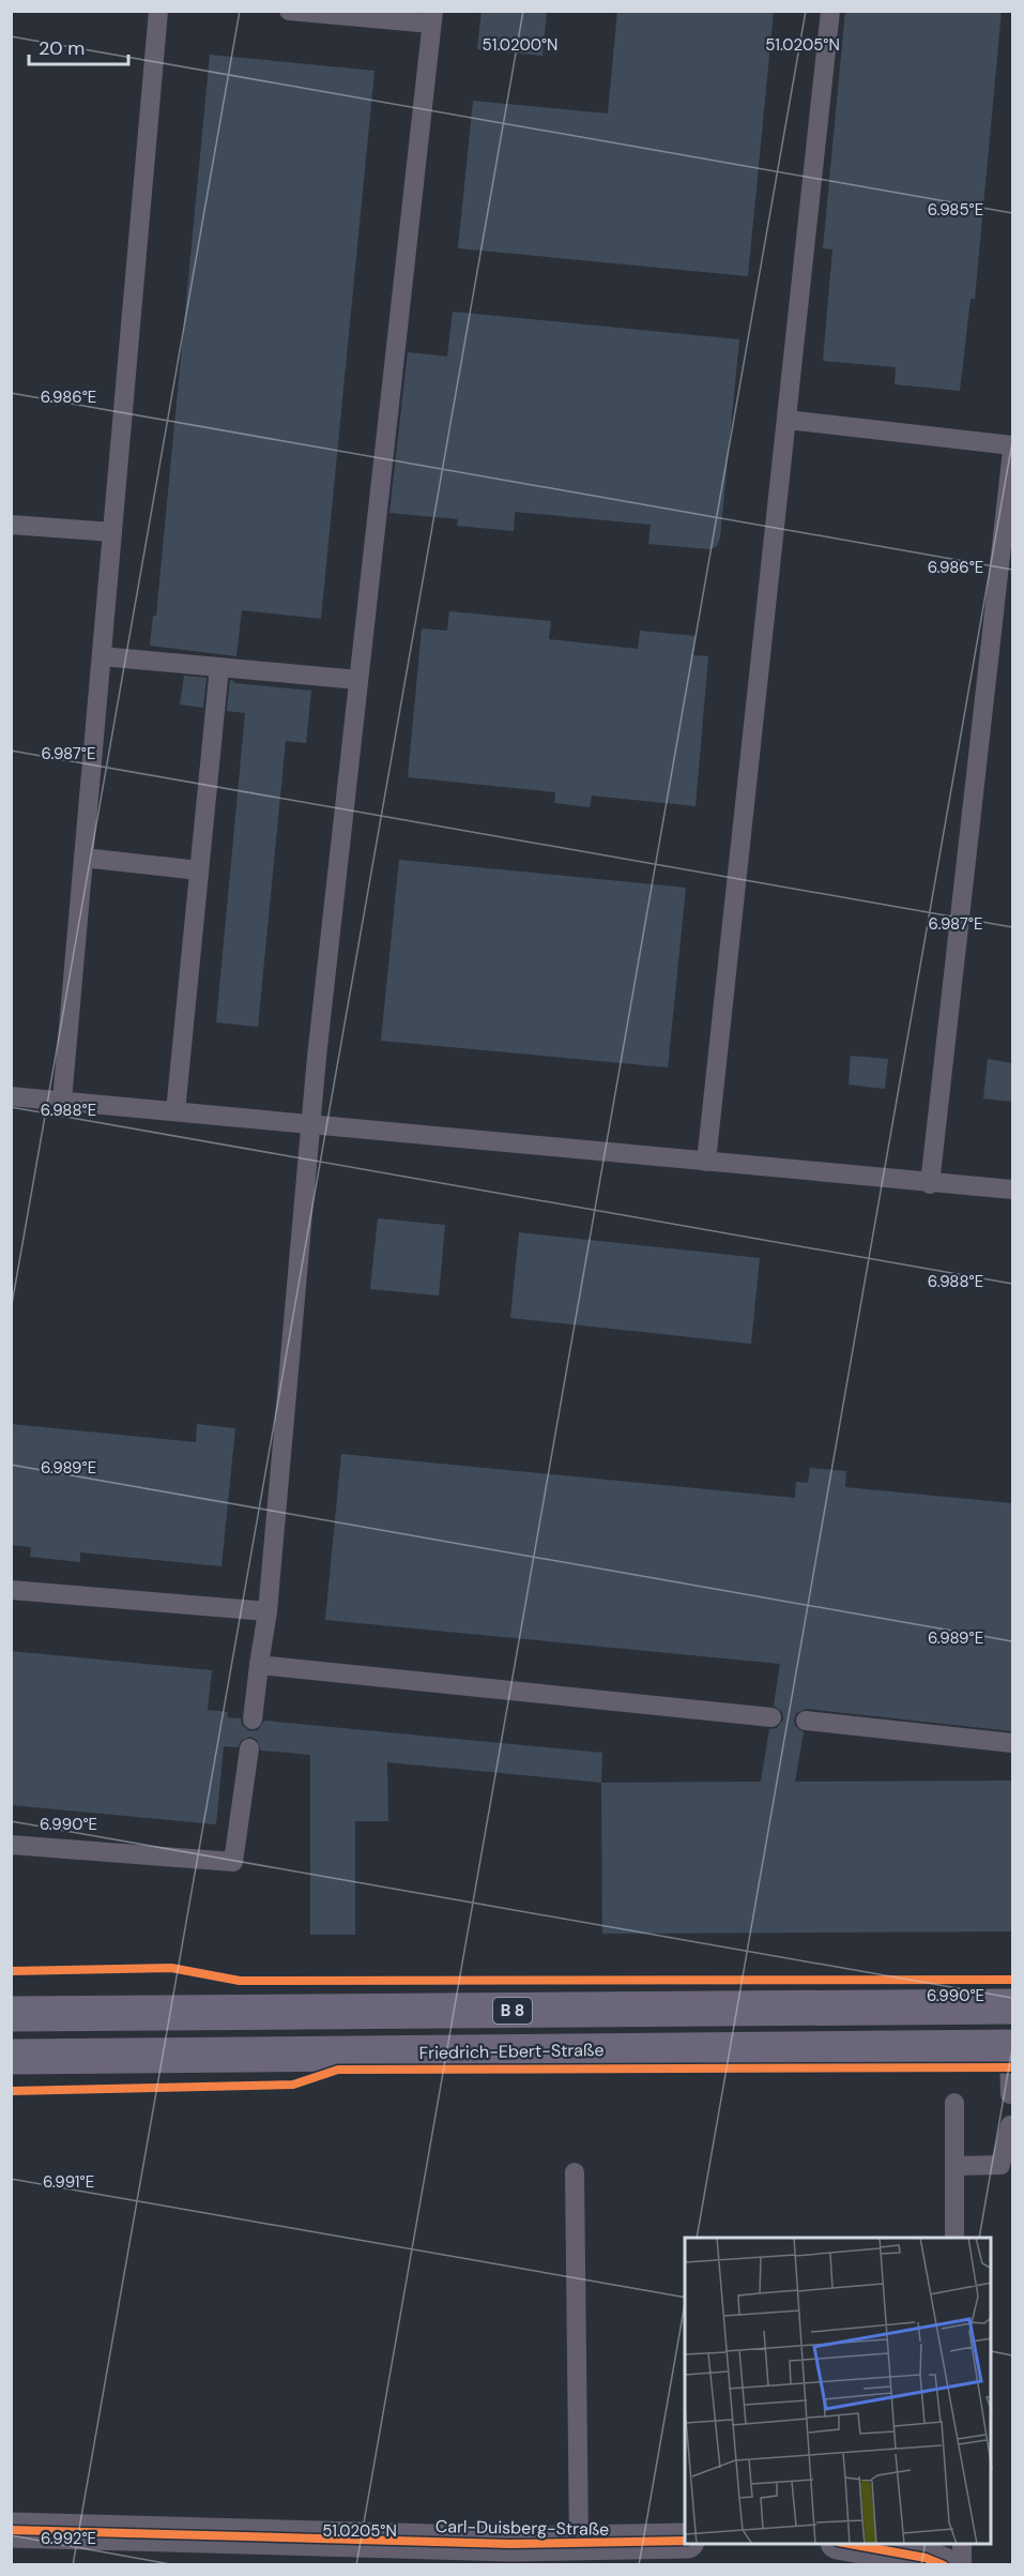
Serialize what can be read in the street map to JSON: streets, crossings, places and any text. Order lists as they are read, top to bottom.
{
  "streets": {
    "main road": ["B 8", "Friedrich-Ebert-Straße"],
    "street": ["Carl-Duisberg-Straße"]
  },
  "scale_bar": "20 m",
  "coordinates": [
    "51.0200°N",
    "51.0205°N",
    "6.985°E",
    "6.986°E",
    "6.987°E",
    "6.988°E",
    "6.989°E",
    "6.990°E",
    "6.991°E",
    "6.992°E"
  ]
}
